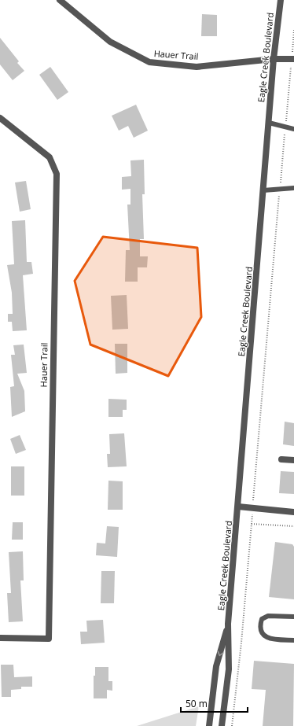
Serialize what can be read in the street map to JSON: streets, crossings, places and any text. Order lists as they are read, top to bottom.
{
  "streets": {
    "street": ["Hauer Trail", "Eagle Creek Boulevard"]
  },
  "crossings": [
    ["Hauer Trail", "Eagle Creek Boulevard"]
  ],
  "scale_bar": "50 m"
}
